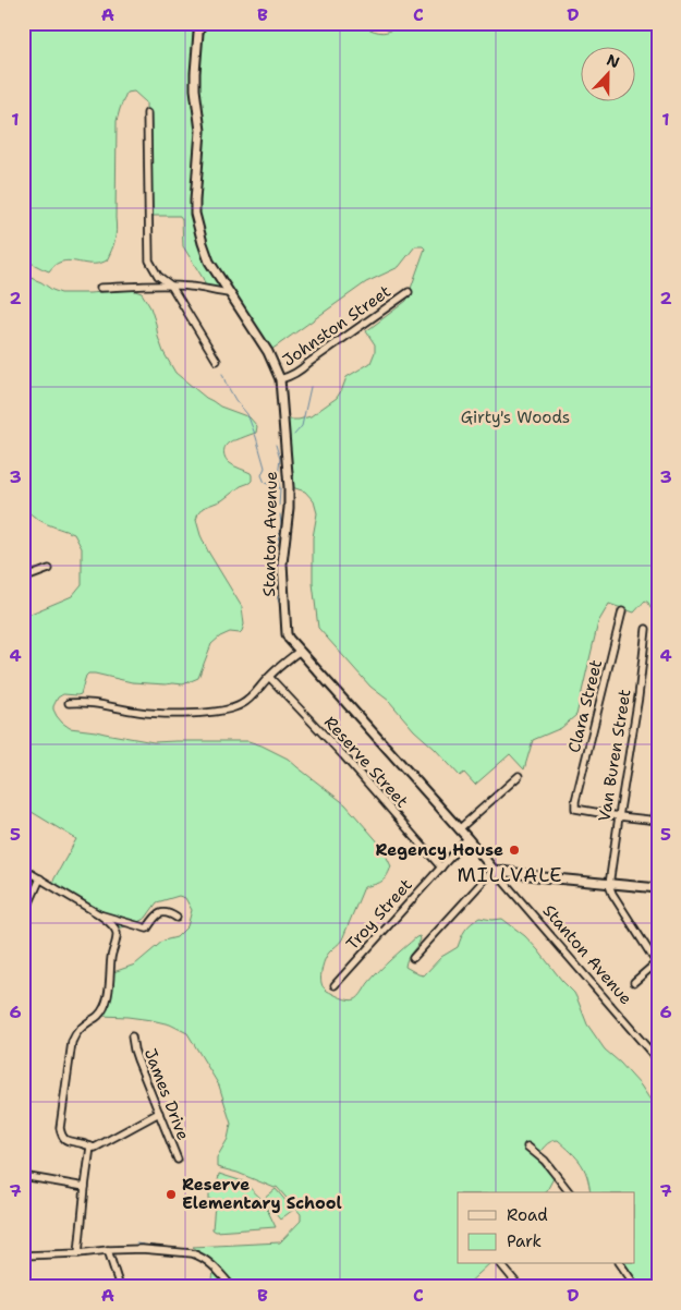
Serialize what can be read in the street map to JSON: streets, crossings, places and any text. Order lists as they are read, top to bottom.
{
  "streets": {
    "street": [
      "Johnston Street",
      "Stanton Avenue",
      "Clara Street",
      "Van Buren Street",
      "Reserve Street",
      "Troy Street",
      "James Drive"
    ]
  },
  "crossings": [
    ["Johnston Street", "Stanton Avenue"],
    ["Stanton Avenue", "Troy Street"],
    ["Clara Street", "Van Buren Street"],
    ["Reserve Street", "Troy Street"]
  ],
  "districts": ["MILLVALE"],
  "parks": ["Girty's Woods"],
  "places": ["Regency House", "Reserve Elementary School"],
  "legend": ["Road", "Park"],
  "north": "top",
  "grid": {
    "columns": [
      "A",
      "B",
      "C",
      "D"
    ],
    "rows": [
      "1",
      "2",
      "3",
      "4",
      "5",
      "6",
      "7"
    ]
  }
}
